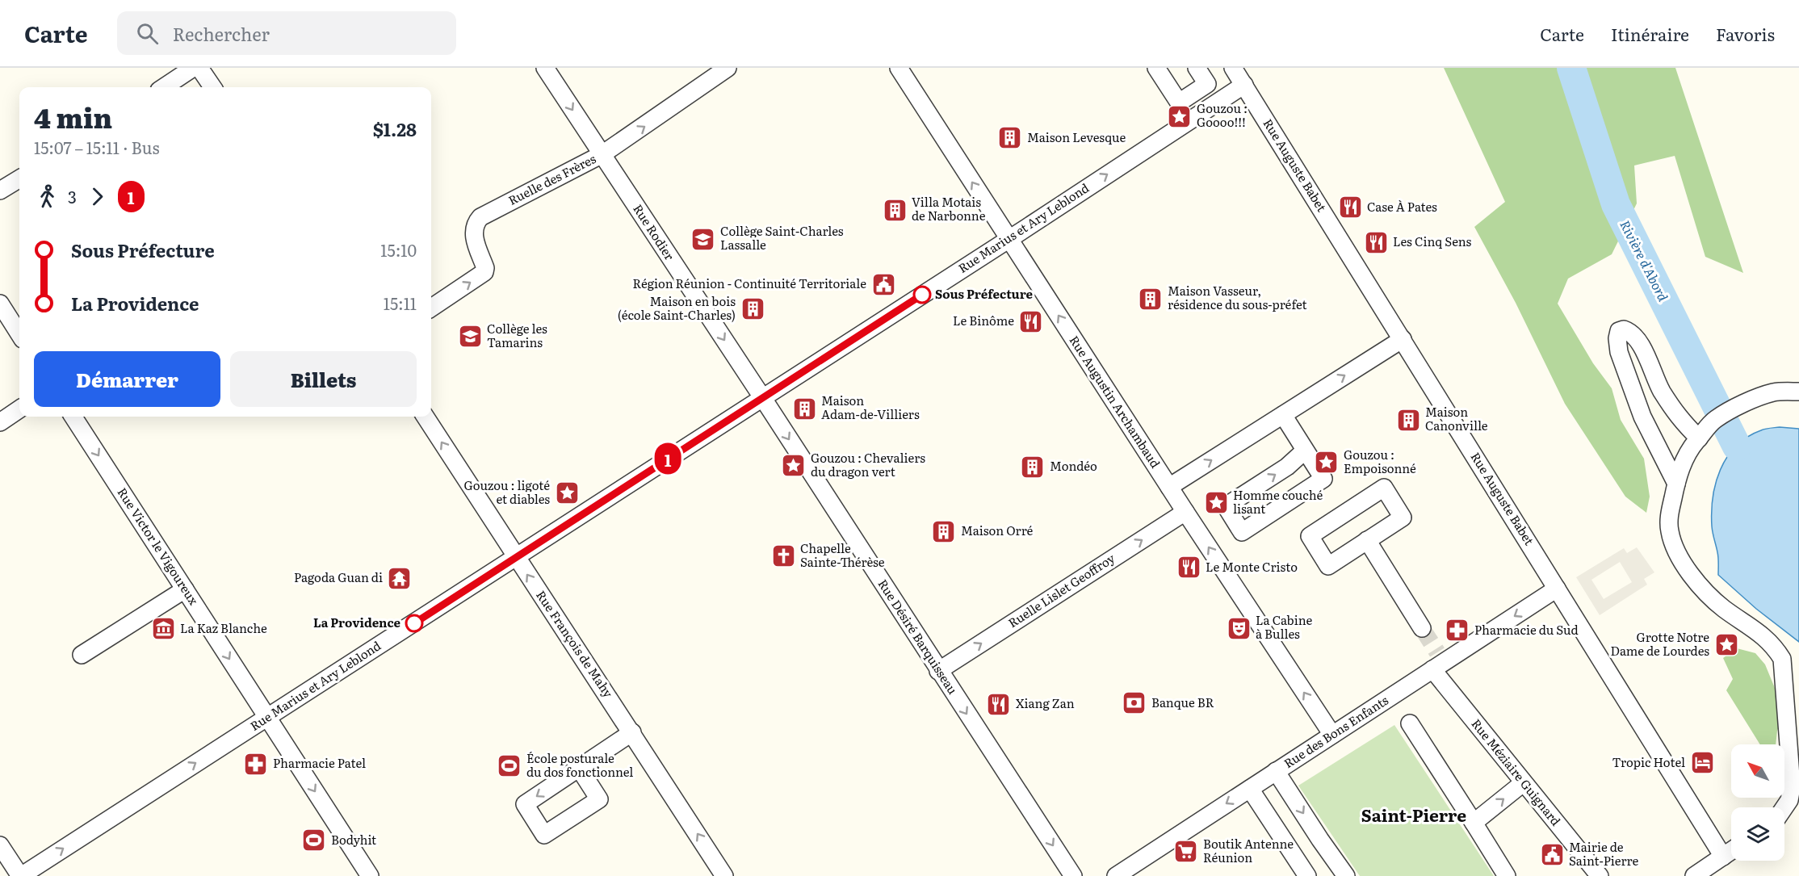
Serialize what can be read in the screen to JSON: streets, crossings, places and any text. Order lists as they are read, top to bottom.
{
  "streets": {
    "street": [
      "Rue Auguste Babet",
      "Ruelle des Frères",
      "Rue Marius et Ary Leblond",
      "Rue Rodier",
      "Rue Augustin Archambaud",
      "Rue Victor le Vigoureux",
      "Ruelle Lislet Geoffroy",
      "Rue Désiré Barquisseau",
      "Rue François de Mahy",
      "Rue des Bons Enfants",
      "Rue Méziaire Guignard"
    ]
  },
  "crossings": [
    ["Rue Auguste Babet", "Rue Marius et Ary Leblond"],
    ["Rue Auguste Babet", "Rue des Bons Enfants"],
    ["Ruelle des Frères", "Rue Rodier"],
    ["Rue Marius et Ary Leblond", "Rue Rodier"],
    ["Rue Marius et Ary Leblond", "Rue Augustin Archambaud"],
    ["Rue Marius et Ary Leblond", "Rue Victor le Vigoureux"],
    ["Rue Marius et Ary Leblond", "Rue Désiré Barquisseau"],
    ["Rue Marius et Ary Leblond", "Rue François de Mahy"],
    ["Rue Rodier", "Rue Désiré Barquisseau"],
    ["Rue Augustin Archambaud", "Ruelle Lislet Geoffroy"],
    ["Rue Augustin Archambaud", "Rue des Bons Enfants"],
    ["Ruelle Lislet Geoffroy", "Rue Désiré Barquisseau"],
    ["Rue des Bons Enfants", "Rue Méziaire Guignard"]
  ],
  "one_way": [
    "Ruelle des Frères",
    "Rue Rodier",
    "Rue Augustin Archambaud",
    "Rue Victor le Vigoureux",
    "Ruelle Lislet Geoffroy",
    "Rue Désiré Barquisseau",
    "Rue François de Mahy",
    "Rue des Bons Enfants"
  ],
  "districts": ["Saint-Pierre"],
  "water": ["Rivière d'Abord"],
  "places": {
    "place": [
      "Gouzou : Goooo!!!",
      "Gouzou : Empoisonné",
      "Gouzou : Chevaliers du dragon vert",
      "Gouzou : ligoté et diables",
      "Homme couché lisant",
      "Grotte Notre Dame de Lourdes"
    ],
    "building": [
      "Maison Levesque",
      "Villa Motais de Narbonne",
      "Maison Vasseur, résidence du sous-préfet",
      "Maison en bois (école Saint-Charles)",
      "Maison Adam-de-Villiers",
      "Maison Canonville",
      "Mondéo",
      "Maison Orré"
    ],
    "restaurant": [
      "Case À Pates",
      "Les Cinq Sens",
      "Le Binôme",
      "Le Monte Cristo",
      "Xiang Zan"
    ],
    "school or university": ["Collège Saint-Charles Lassalle", "Collège les Tamarins"],
    "public building": ["Région Réunion - Continuité Territoriale", "Mairie de Saint-Pierre"],
    "other": ["Sous Préfecture", "La Providence"],
    "church": ["Chapelle Sainte-Thérèse"],
    "temple": ["Pagoda Guan di"],
    "theatre": ["La Cabine à Bulles"],
    "museum": ["La Kaz Blanche"],
    "pharmacy": ["Pharmacie du Sud", "Pharmacie Patel"],
    "bank": ["Banque BR"],
    "hotel": ["Tropic Hotel"],
    "sports": ["École posturale du dos fonctionnel", "Bodyhit"],
    "supermarket": ["Boutik Antenne Réunion"]
  },
  "lines": ["bus line 1"],
  "north": "top left",
  "page": {
    "header": "Carte",
    "search": "Rechercher",
    "nav": ["Carte", "Itinéraire", "Favoris"],
    "on_map": "1",
    "heading": ["4 min", "15:07 – 15:11 · Bus", "$1.28"],
    "legs": ["3", "1"],
    "list": [
      {
        "name": "Sous Préfecture",
        "value": "15:10"
      },
      {
        "name": "La Providence",
        "value": "15:11"
      }
    ],
    "buttons": ["Démarrer", "Billets"]
  }
}
